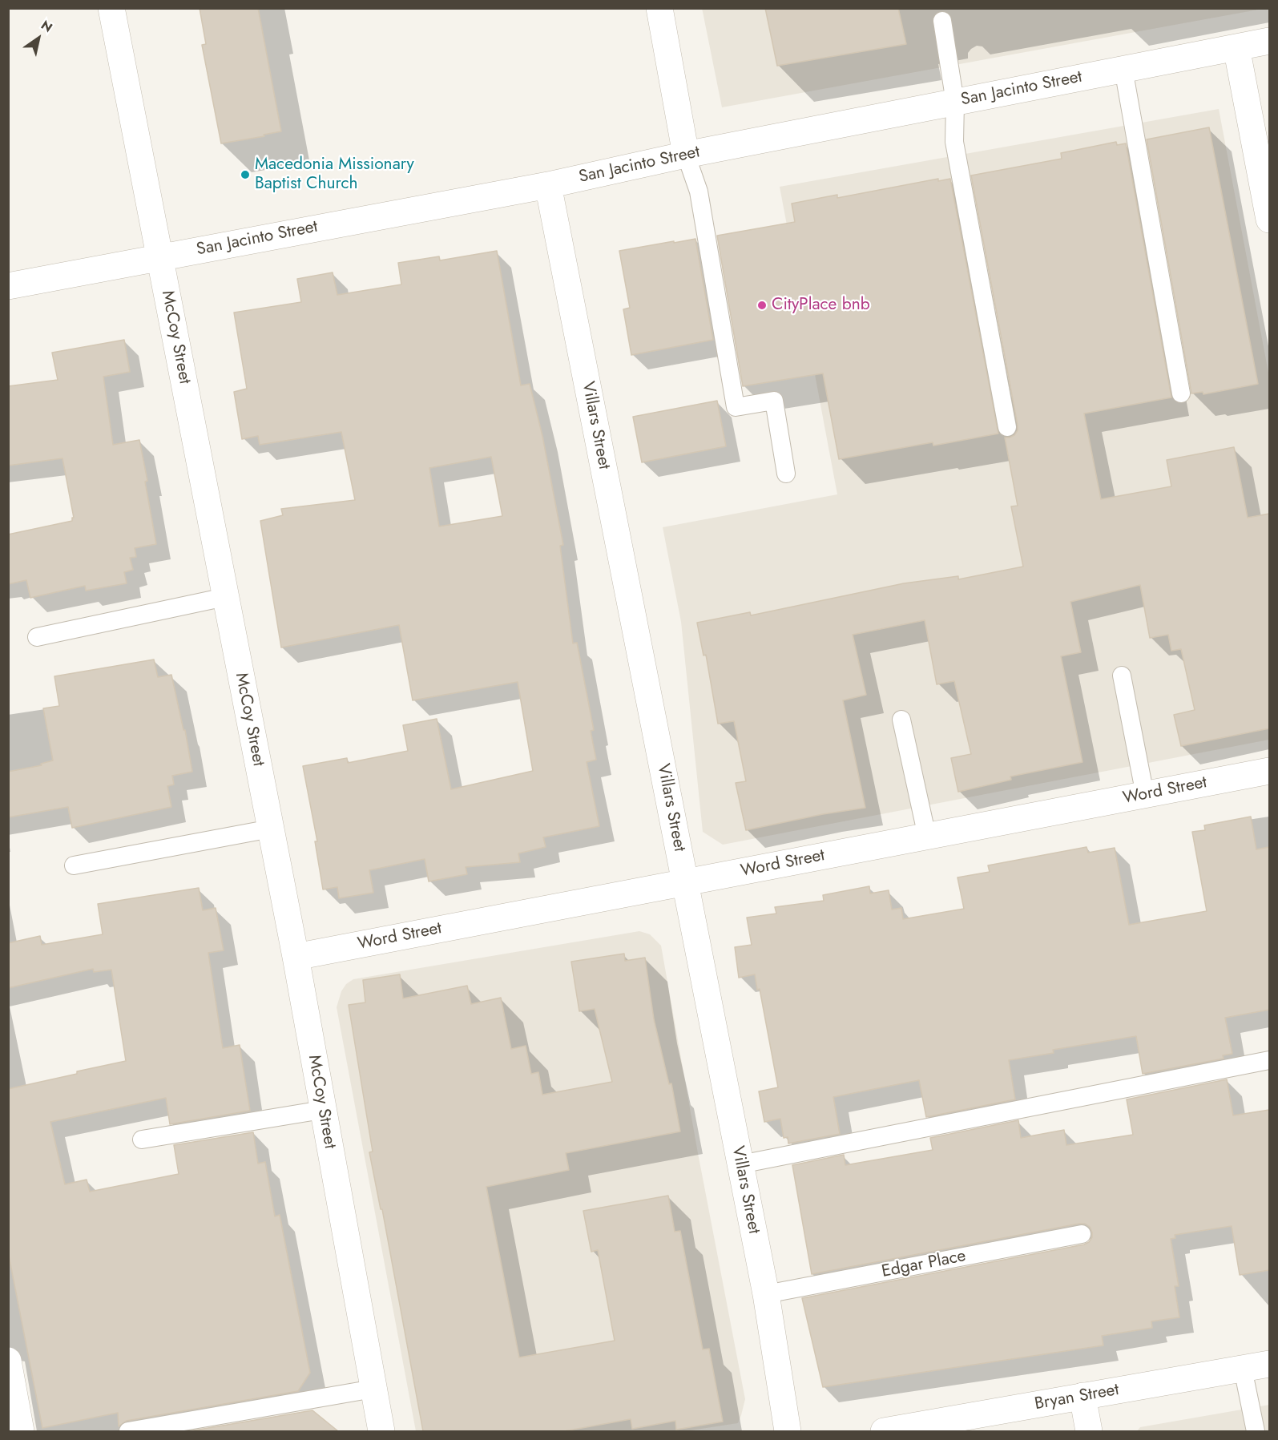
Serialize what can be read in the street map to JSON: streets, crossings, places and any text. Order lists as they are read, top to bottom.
{
  "streets": {
    "street": [
      "San Jacinto Street",
      "McCoy Street",
      "Villars Street",
      "Word Street",
      "Bryan Street"
    ],
    "lane": ["Edgar Place"]
  },
  "crossings": [
    ["San Jacinto Street", "McCoy Street"],
    ["San Jacinto Street", "Villars Street"],
    ["McCoy Street", "Word Street"],
    ["Villars Street", "Word Street"],
    ["Villars Street", "Edgar Place"]
  ],
  "places": ["Macedonia Missionary Baptist Church", "CityPlace bnb"],
  "north": "top right"
}
